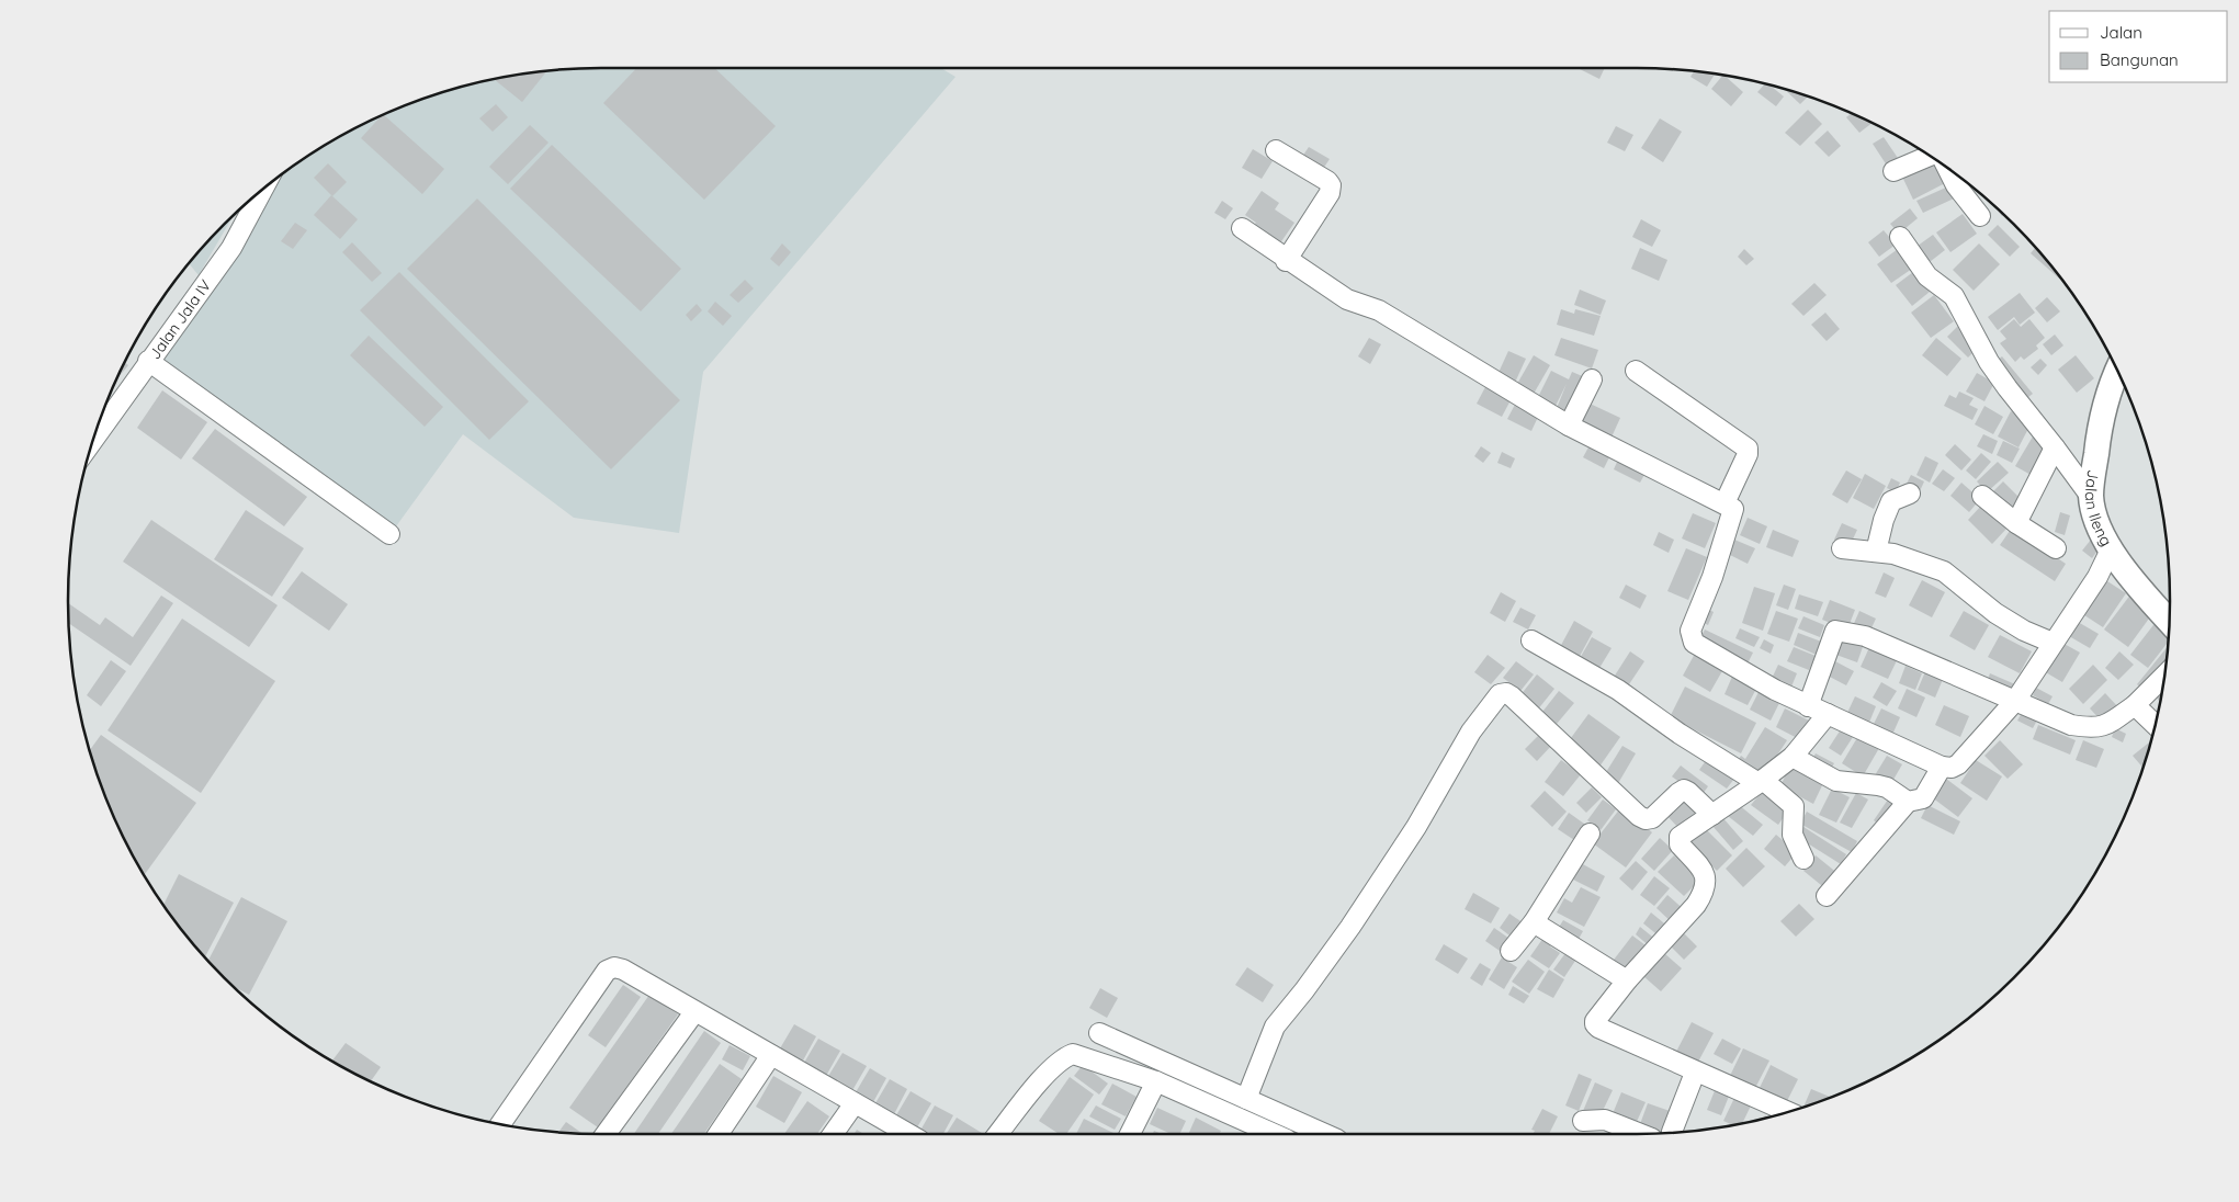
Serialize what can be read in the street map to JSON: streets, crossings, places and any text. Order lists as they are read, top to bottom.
{
  "streets": {
    "street": ["Jalan Jala IV", "Jalan Ileng"]
  },
  "legend": ["Jalan", "Bangunan"]
}
